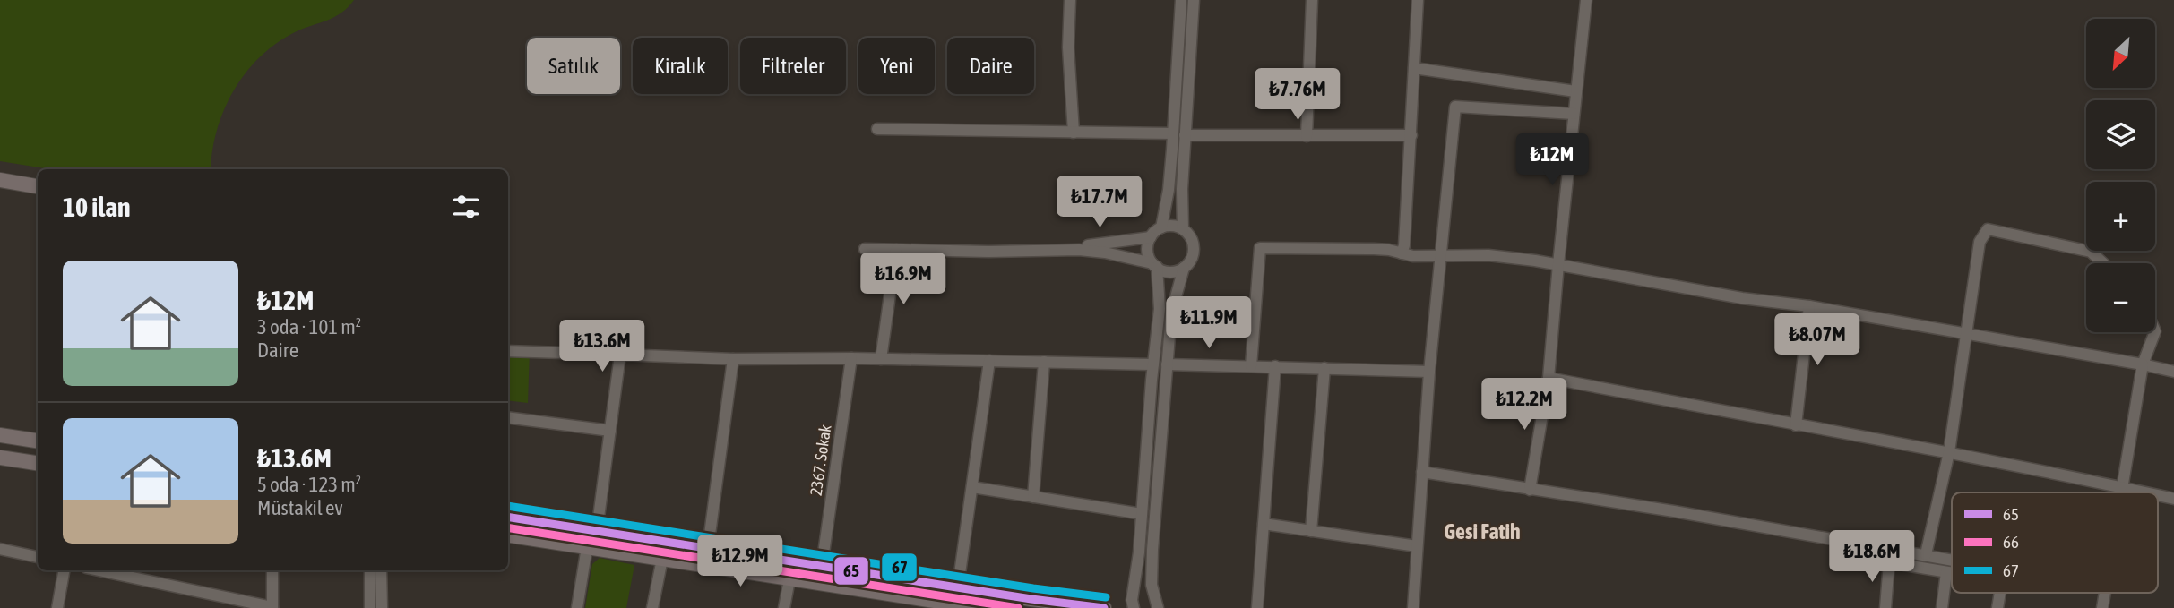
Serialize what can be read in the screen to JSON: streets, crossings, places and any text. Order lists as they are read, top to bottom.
{
  "streets": {
    "street": ["2367. Sokak"]
  },
  "districts": ["Gesi Fatih"],
  "lines": ["transit line 67", "transit line 65", "transit line 66"],
  "legend": ["65", "66", "67"],
  "north": "bottom left",
  "page": {
    "map_buttons": ["+", "−"],
    "chip": [
      "Satılık",
      "Kiralık",
      "Filtreler",
      "Yeni",
      "Daire"
    ],
    "price": [
      "₺7.76M",
      "₺12M",
      "₺17.7M",
      "₺16.9M",
      "₺11.9M",
      "₺8.07M",
      "₺13.6M",
      "₺12.2M",
      "₺18.6M",
      "₺12.9M"
    ],
    "heading": "10 ilan",
    "list": [
      {
        "name": "₺12M",
        "note": "3 oda · 101 m² · Daire"
      },
      {
        "name": "₺13.6M",
        "note": "5 oda · 123 m² · Müstakil ev"
      }
    ]
  }
}
